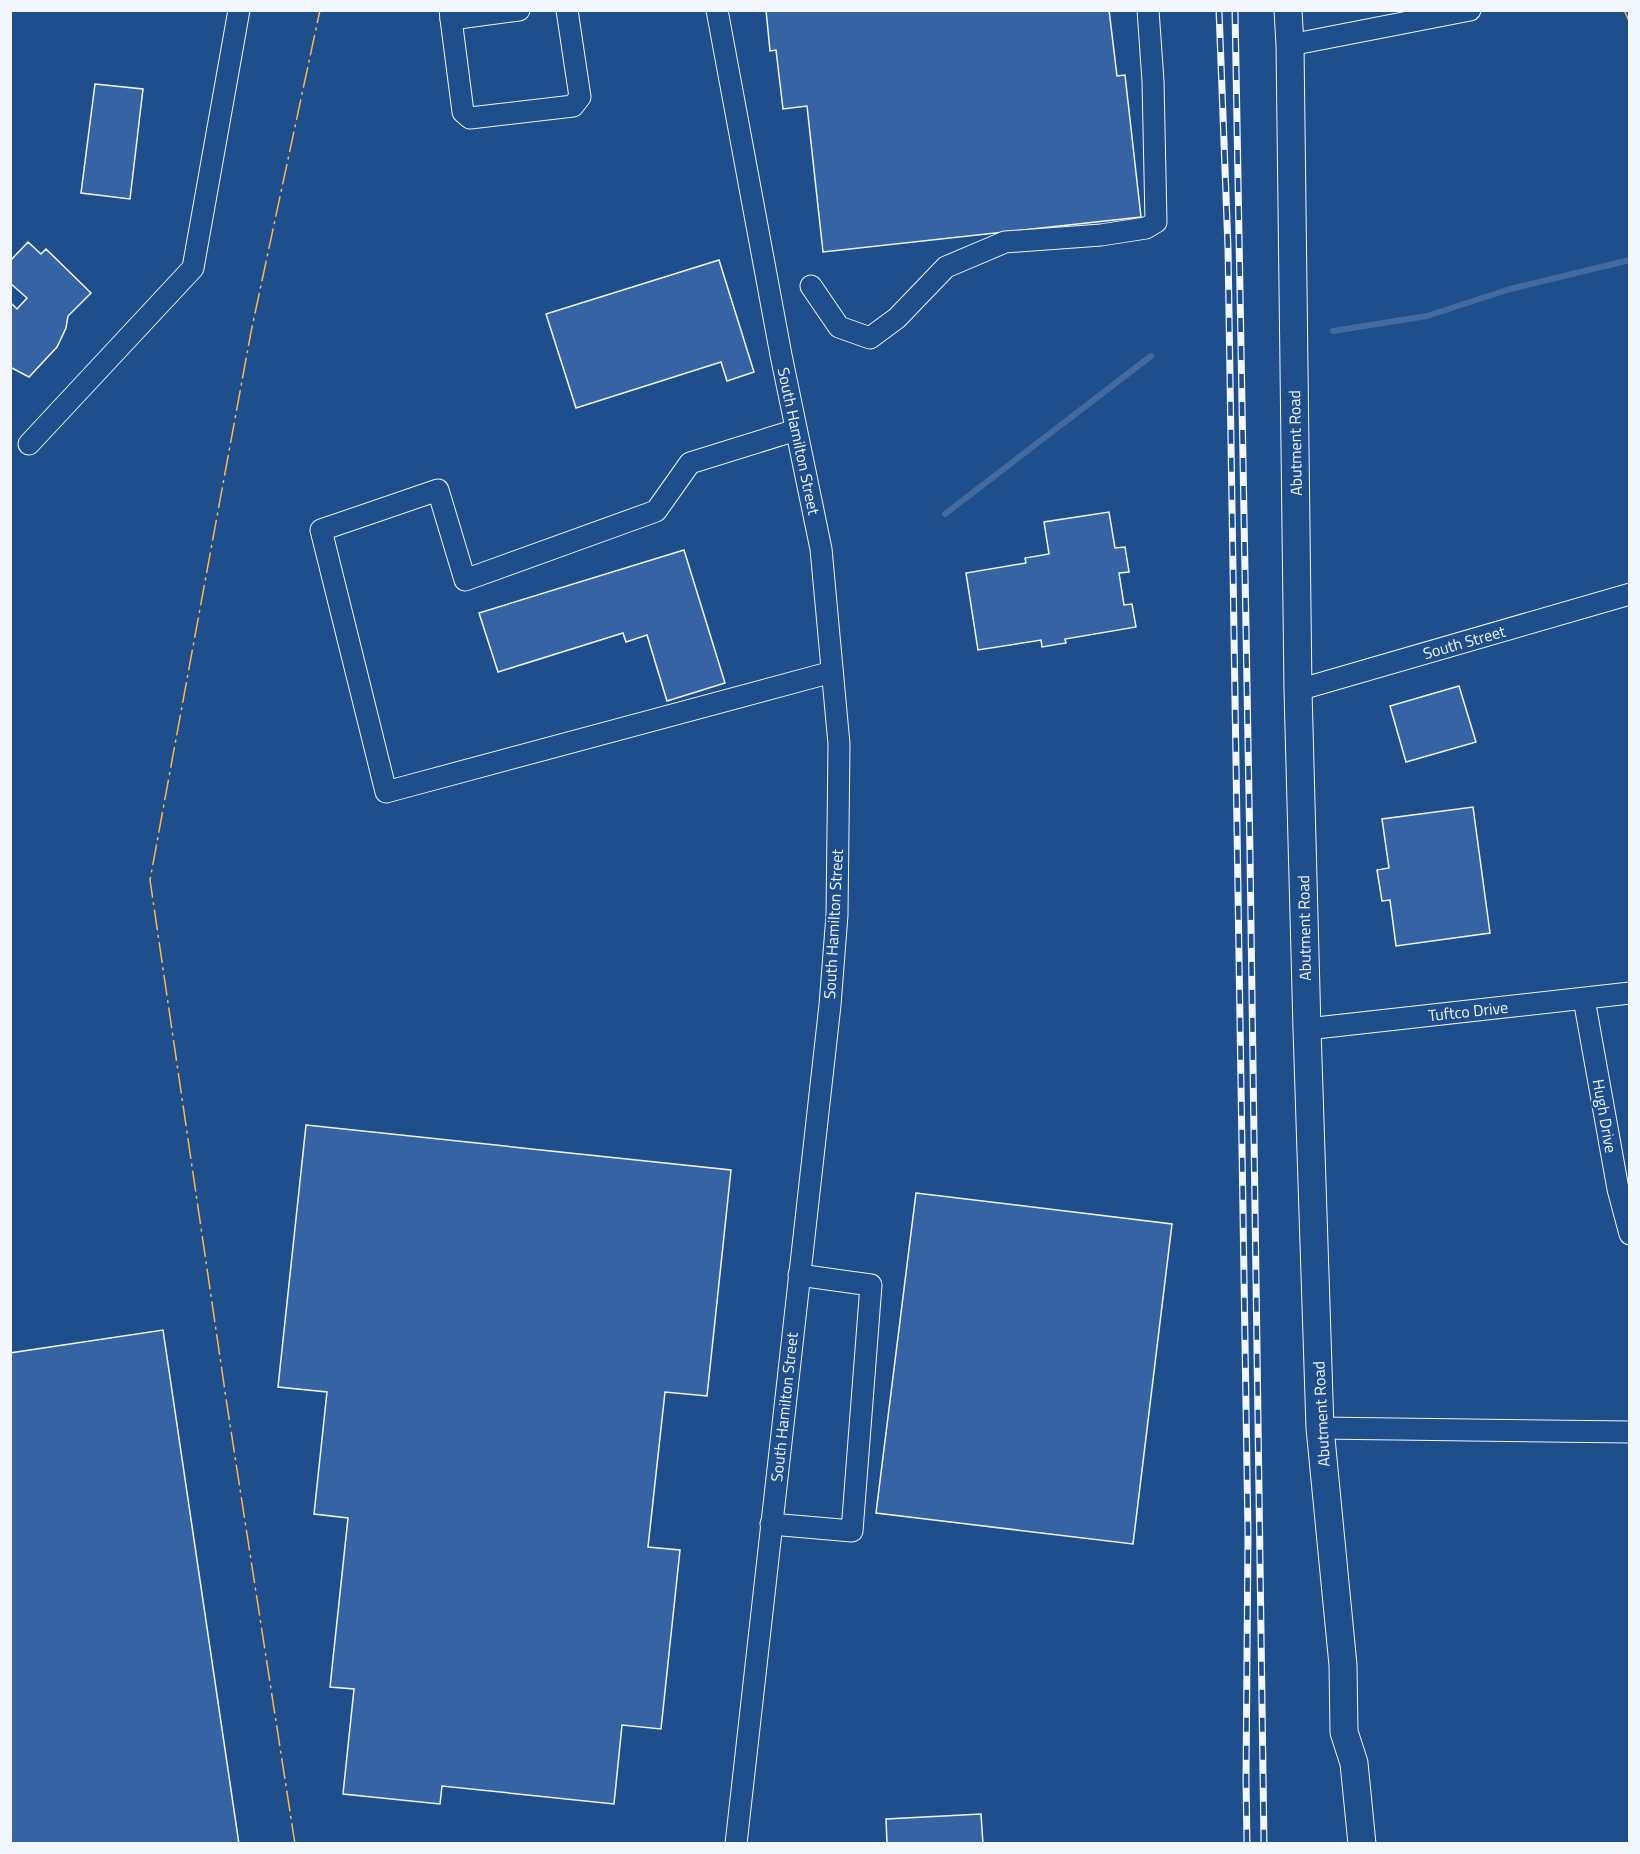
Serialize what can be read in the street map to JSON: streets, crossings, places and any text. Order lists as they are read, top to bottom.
{
  "streets": {
    "main road": ["Abutment Road"],
    "street": [
      "South Hamilton Street",
      "South Street",
      "Tuftco Drive",
      "Hugh Drive"
    ]
  },
  "crossings": [
    ["Abutment Road", "South Street"],
    ["Abutment Road", "Tuftco Drive"],
    ["Tuftco Drive", "Hugh Drive"]
  ]
}
